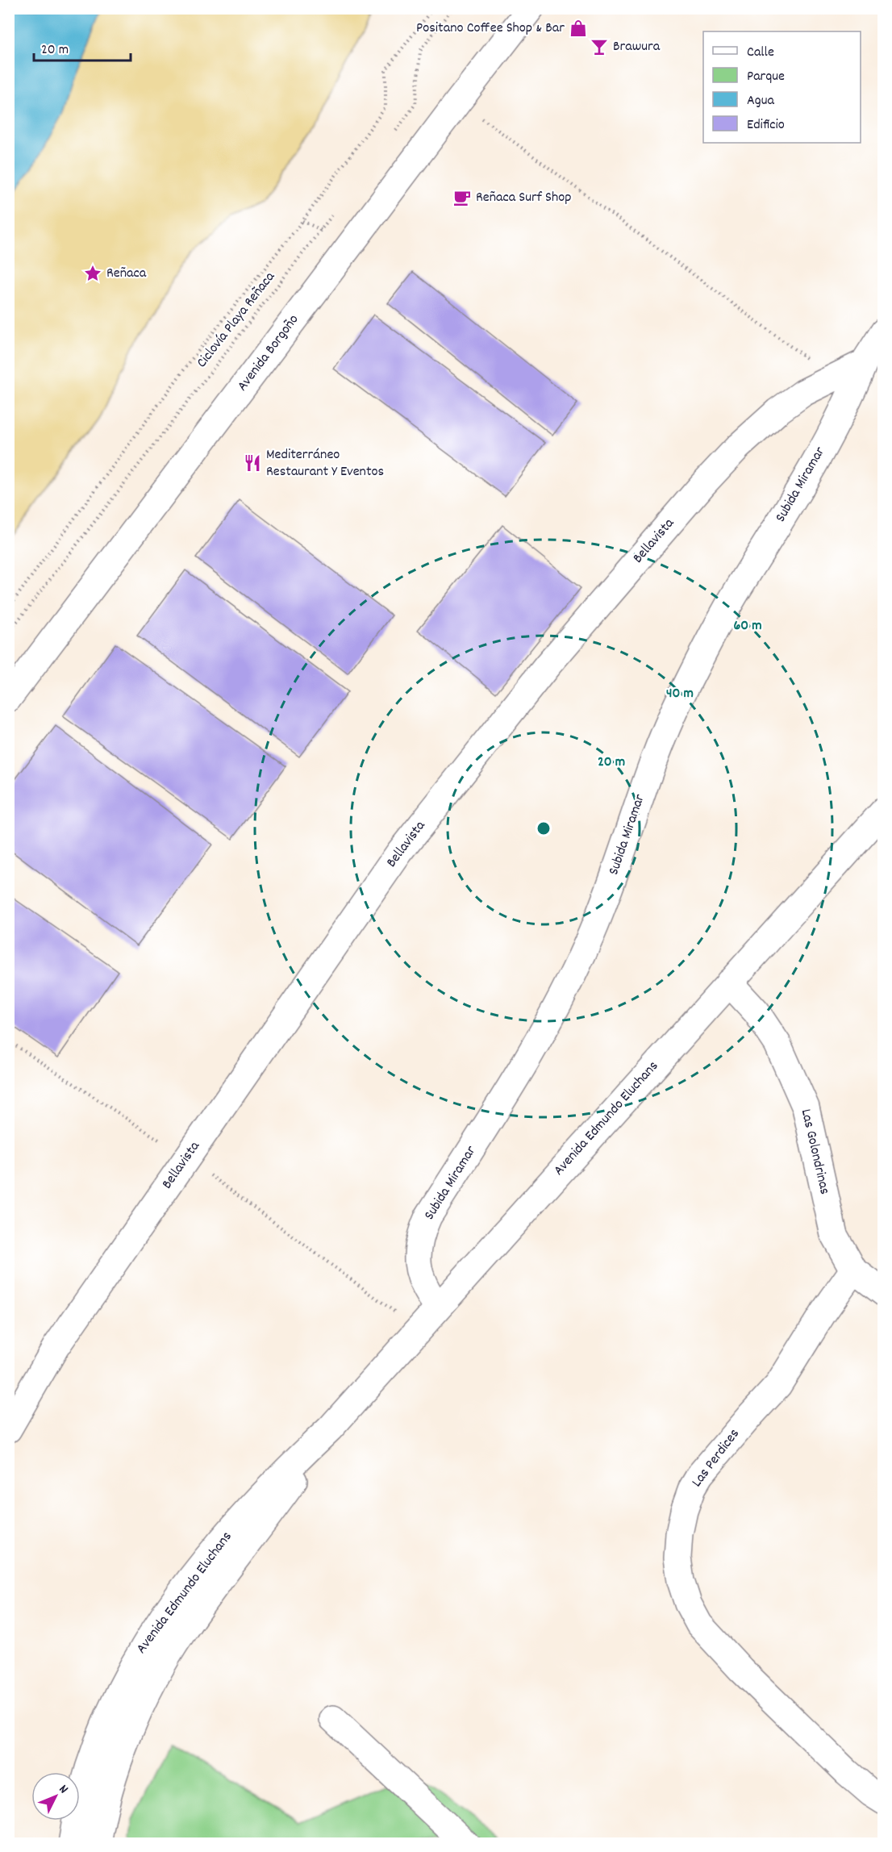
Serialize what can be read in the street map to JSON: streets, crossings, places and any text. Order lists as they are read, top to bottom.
{
  "streets": {
    "street": [
      "Avenida Borgoño",
      "Subida Miramar",
      "Bellavista",
      "Avenida Edmundo Eluchans",
      "Las Golondrinas",
      "Las Perdices"
    ],
    "path": ["Ciclovía Playa Reñaca"]
  },
  "crossings": [
    ["Subida Miramar", "Bellavista"],
    ["Subida Miramar", "Avenida Edmundo Eluchans"],
    ["Avenida Edmundo Eluchans", "Las Golondrinas"],
    ["Las Golondrinas", "Las Perdices"]
  ],
  "places": {
    "shop": ["Positano Coffee Shop & Bar"],
    "bar": ["Brawura"],
    "cafe": ["Reñaca Surf Shop"],
    "place": ["Reñaca"],
    "restaurant": ["Mediterráneo Restaurant Y Eventos"]
  },
  "legend": [
    "Calle",
    "Parque",
    "Agua",
    "Edificio"
  ],
  "scale_bar": "20 m",
  "north": "top right",
  "rings": ["60 m", "40 m", "20 m"]
}
